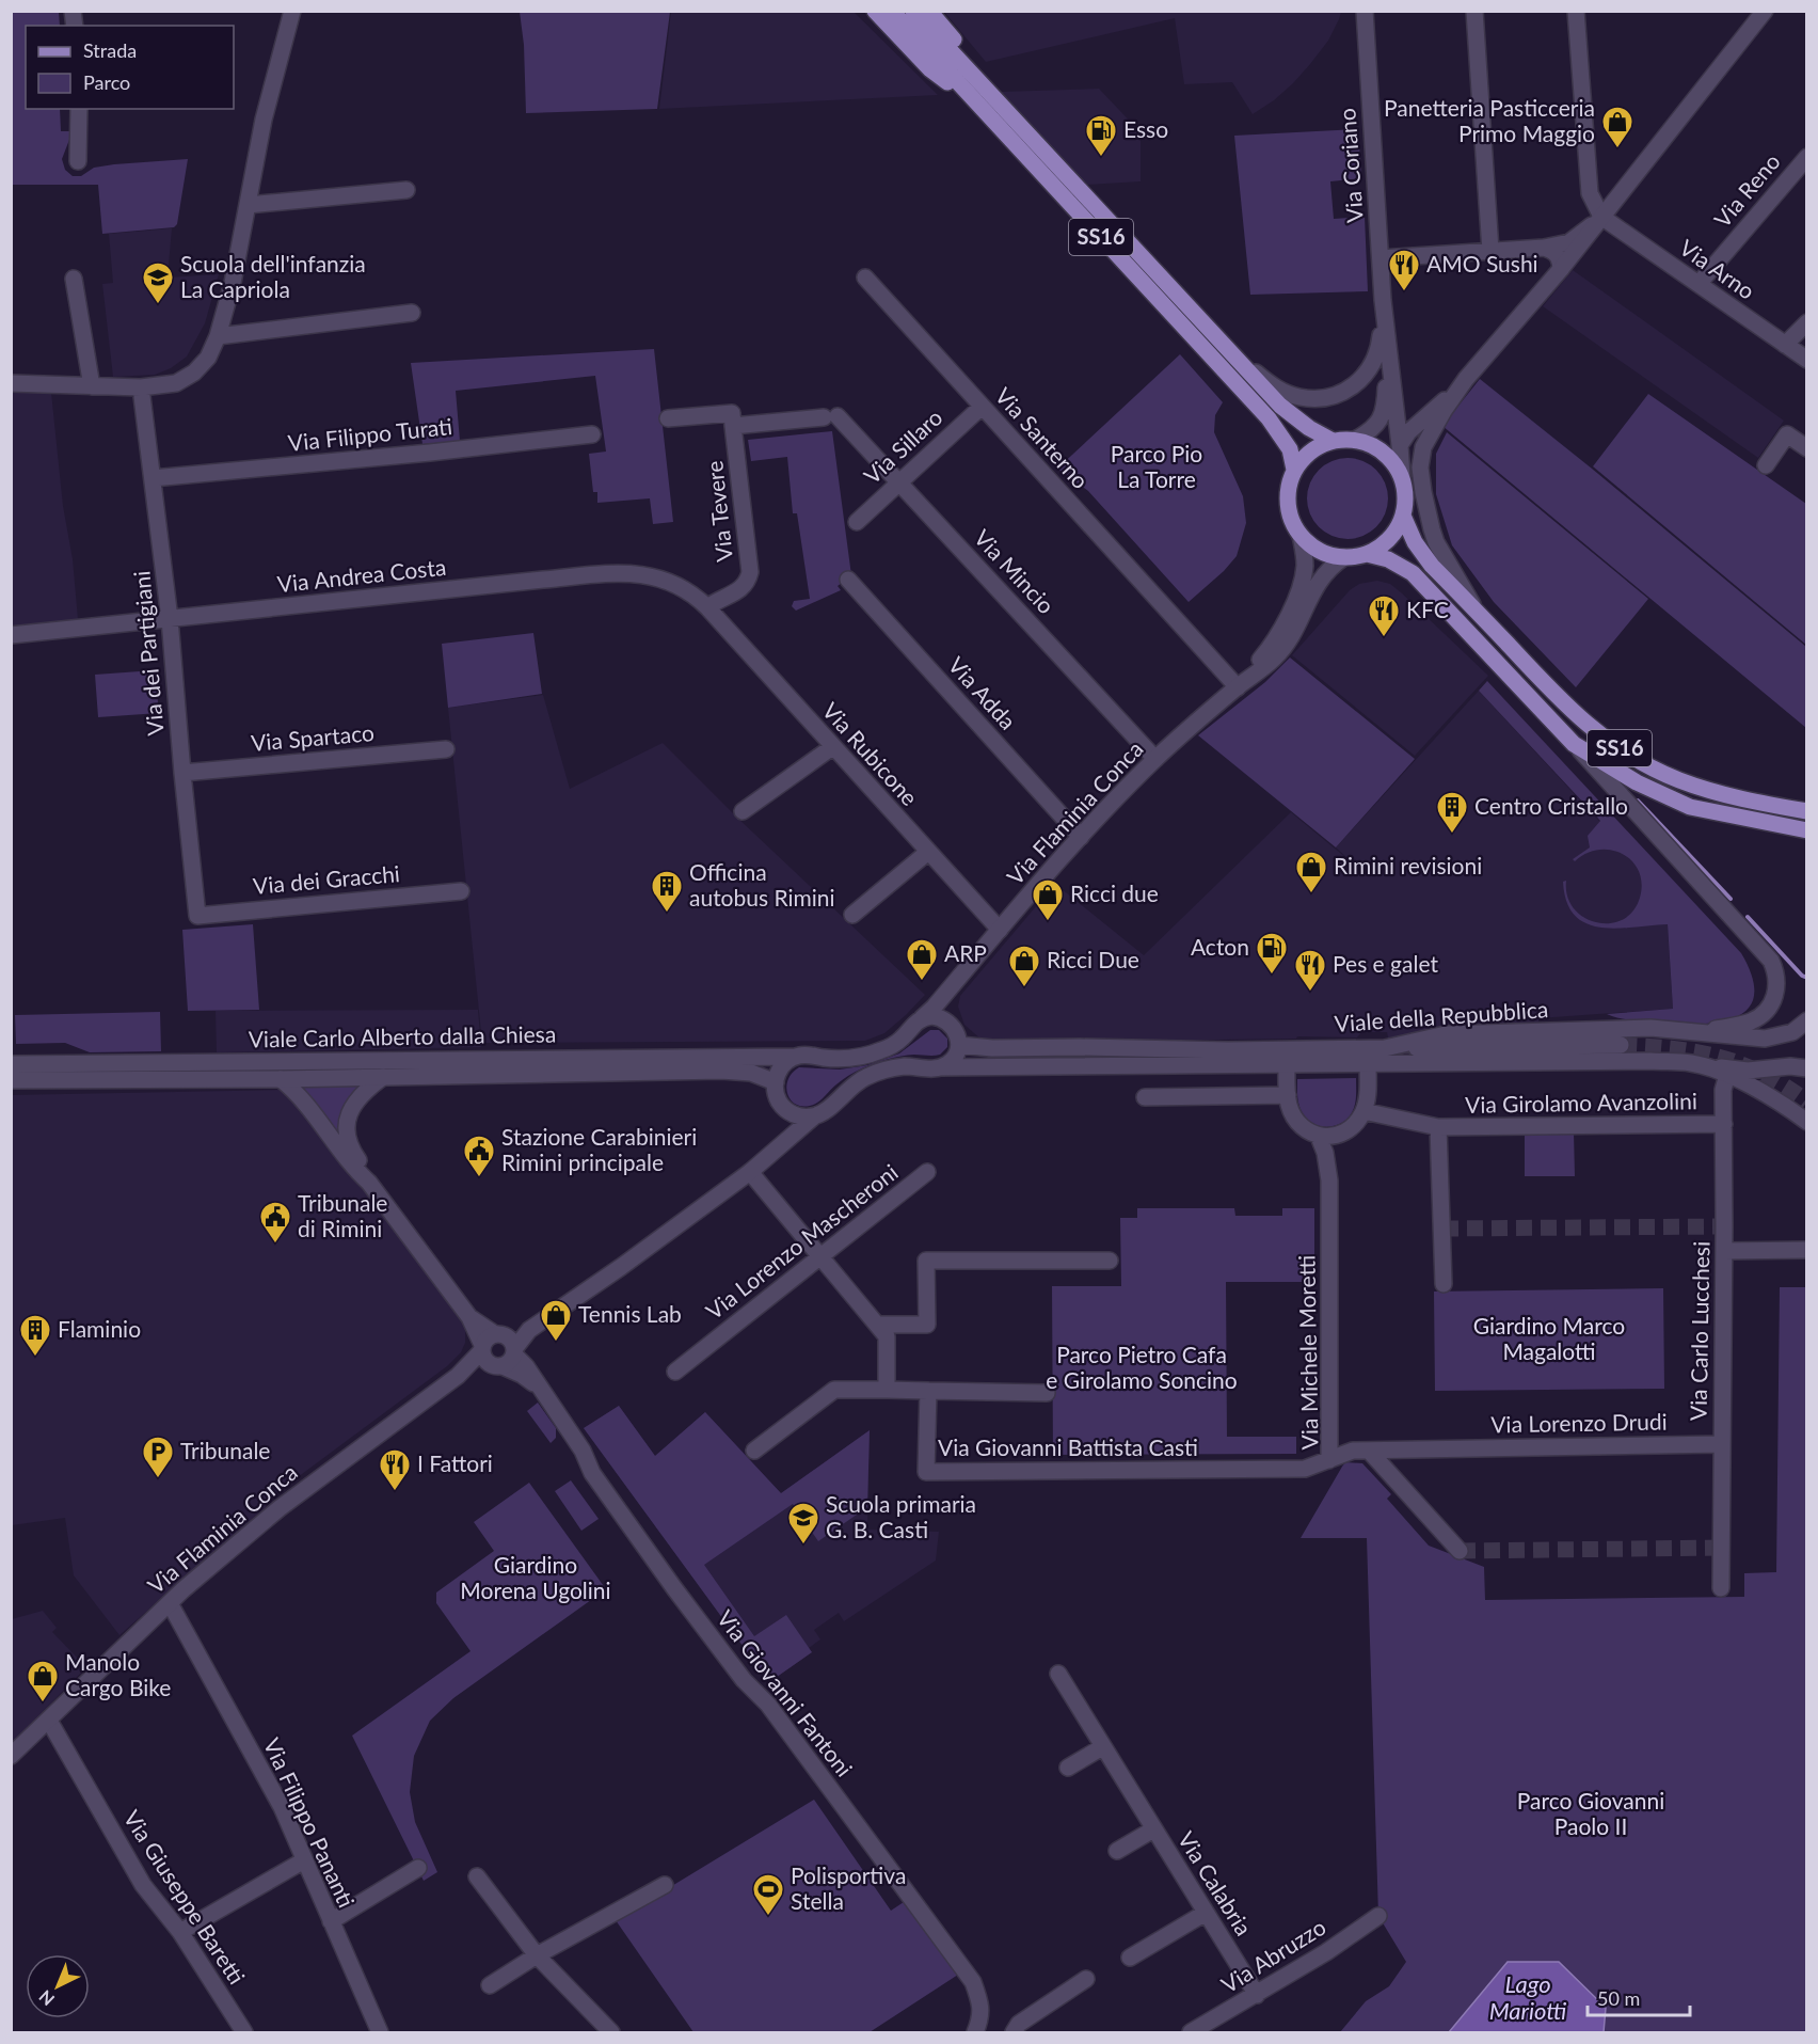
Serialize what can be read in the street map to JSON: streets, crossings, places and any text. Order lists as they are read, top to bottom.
{
  "streets": {
    "main road": ["SS16"],
    "street": [
      "Via Coriano",
      "Via Reno",
      "Via Arno",
      "Via Filippo Turati",
      "Via Santerno",
      "Via Sillaro",
      "Via Tevere",
      "Via Mincio",
      "Via Andrea Costa",
      "Via dei Partigiani",
      "Via Adda",
      "Via Spartaco",
      "Via Rubicone",
      "Via Flaminia Conca",
      "Via dei Gracchi",
      "Viale della Repubblica",
      "Viale Carlo Alberto dalla Chiesa",
      "Via Girolamo Avanzolini",
      "Via Lorenzo Mascheroni",
      "Via Carlo Lucchesi",
      "Via Michele Moretti",
      "Via Lorenzo Drudi",
      "Via Giovanni Battista Casti",
      "Via Giovanni Fantoni",
      "Via Filippo Pananti",
      "Via Calabria",
      "Via Giuseppe Baretti",
      "Via Abruzzo"
    ]
  },
  "crossings": [
    ["Via Coriano", "SS16"],
    ["Via Coriano", "Via Flaminia Conca"],
    ["Via Reno", "Via Arno"],
    ["SS16", "Via Flaminia Conca"],
    ["Via Filippo Turati", "Via dei Partigiani"],
    ["Via Santerno", "Via Sillaro"],
    ["Via Santerno", "Via Flaminia Conca"],
    ["Via Sillaro", "Via Mincio"],
    ["Via Tevere", "Via Mincio"],
    ["Via Tevere", "Via Andrea Costa"],
    ["Via Tevere", "Via Rubicone"],
    ["Via Mincio", "Via Flaminia Conca"],
    ["Via Andrea Costa", "Via dei Partigiani"],
    ["Via Andrea Costa", "Via Rubicone"],
    ["Via dei Partigiani", "Via Spartaco"],
    ["Via dei Partigiani", "Via dei Gracchi"],
    ["Via Adda", "Via Flaminia Conca"],
    ["Via Rubicone", "Via Flaminia Conca"],
    ["Via Flaminia Conca", "Viale Carlo Alberto dalla Chiesa"],
    ["Via Flaminia Conca", "Via Giovanni Fantoni"],
    ["Via Flaminia Conca", "Via Filippo Pananti"],
    ["Via Flaminia Conca", "Via Giuseppe Baretti"],
    ["Viale della Repubblica", "Via Michele Moretti"],
    ["Via Girolamo Avanzolini", "Via Carlo Lucchesi"],
    ["Via Carlo Lucchesi", "Via Lorenzo Drudi"],
    ["Via Michele Moretti", "Via Lorenzo Drudi"],
    ["Via Michele Moretti", "Via Giovanni Battista Casti"],
    ["Via Calabria", "Via Abruzzo"]
  ],
  "water": ["Lago Mariotti"],
  "parks": [
    "Parco Pio La Torre",
    "Giardino Marco Magalotti",
    "Parco Pietro Cafa e Girolamo Soncino",
    "Giardino Morena Ugolini",
    "Parco Giovanni Paolo II"
  ],
  "places": {
    "shop": [
      "Panetteria Pasticceria Primo Maggio",
      "Rimini revisioni",
      "Ricci due",
      "ARP",
      "Ricci Due",
      "Tennis Lab",
      "Manolo Cargo Bike"
    ],
    "fuel station": ["Esso", "Acton"],
    "restaurant": [
      "AMO Sushi",
      "KFC",
      "Pes e galet",
      "I Fattori"
    ],
    "school or university": ["Scuola dell'infanzia La Capriola", "Scuola primaria G. B. Casti"],
    "building": ["Centro Cristallo", "Officina autobus Rimini", "Flaminio"],
    "public building": ["Stazione Carabinieri Rimini principale", "Tribunale di Rimini"],
    "parking": ["Tribunale"],
    "sports": ["Polisportiva Stella"]
  },
  "legend": ["Strada", "Parco"],
  "scale_bar": "50 m",
  "north": "bottom left"
}
